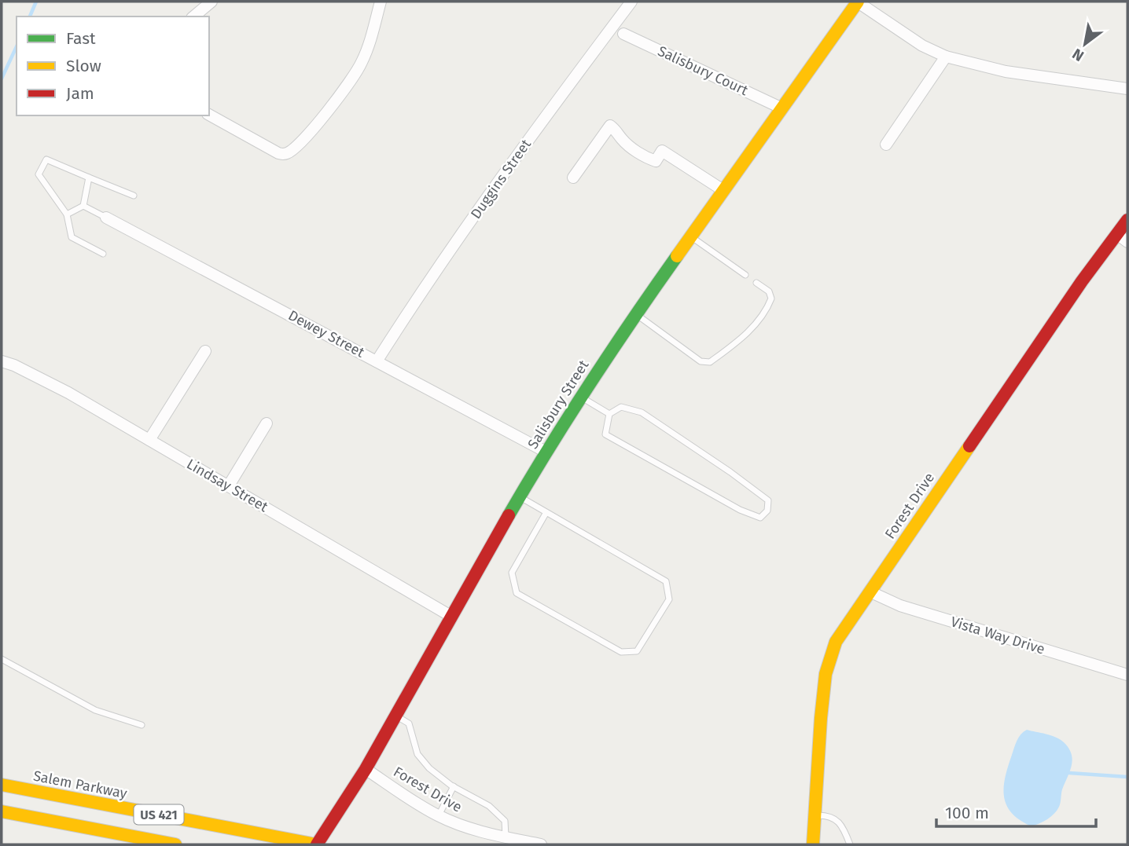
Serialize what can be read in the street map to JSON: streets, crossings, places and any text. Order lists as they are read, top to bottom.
{
  "streets": {
    "main road": [
      "Salisbury Street",
      "Forest Drive",
      "Salem Parkway",
      "US 421"
    ],
    "street": [
      "Salisbury Court",
      "Duggins Street",
      "Dewey Street",
      "Lindsay Street",
      "Vista Way Drive"
    ]
  },
  "crossings": [
    ["Salisbury Court", "Salisbury Street"],
    ["Duggins Street", "Dewey Street"],
    ["Dewey Street", "Salisbury Street"],
    ["Salisbury Street", "Lindsay Street"],
    ["Salisbury Street", "Forest Drive"],
    ["Salisbury Street", "Salem Parkway"],
    ["Forest Drive", "Vista Way Drive"]
  ],
  "legend": ["Fast", "Slow", "Jam"],
  "scale_bar": "100 m",
  "north": "bottom left"
}
